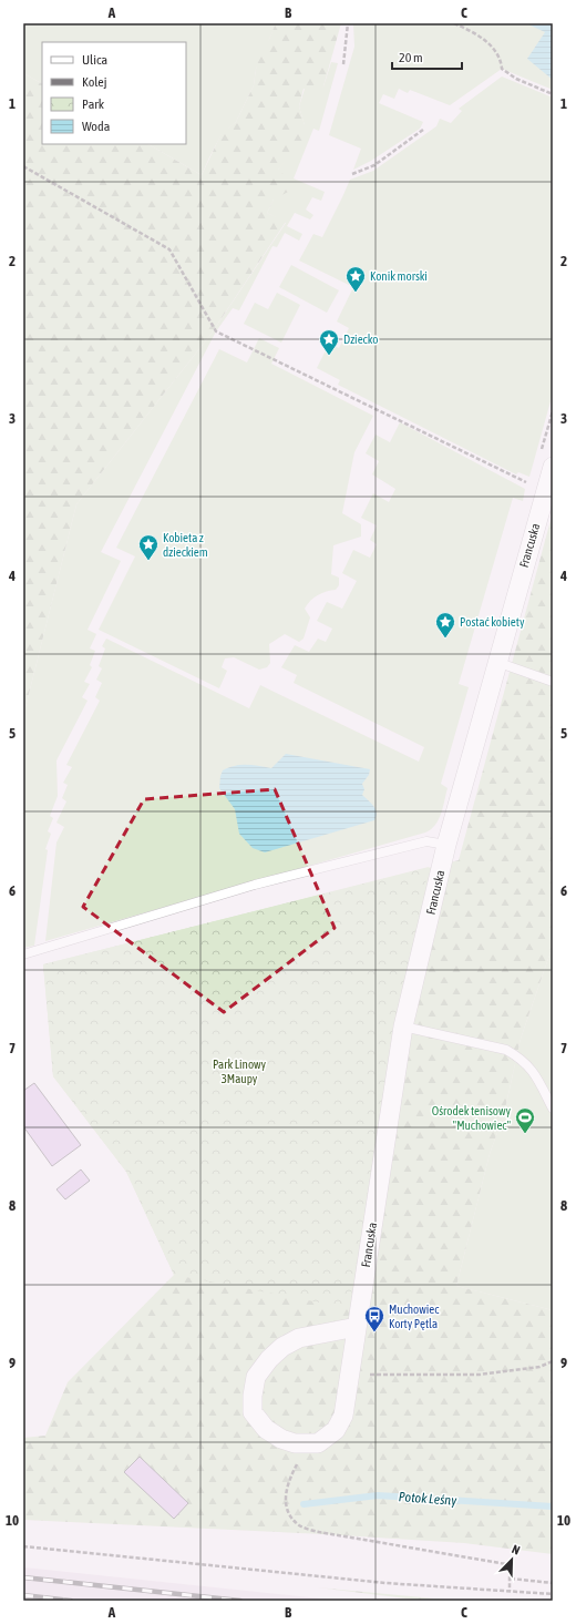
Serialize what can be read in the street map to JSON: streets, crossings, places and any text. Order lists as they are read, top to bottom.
{
  "streets": {
    "street": ["Francuska"]
  },
  "water": ["Potok Leśny"],
  "parks": ["Park Linowy 3Maupy"],
  "places": {
    "place": [
      "Konik morski",
      "Dziecko",
      "Kobieta z dzieckiem",
      "Postać kobiety"
    ],
    "sports": ["Ośrodek tenisowy \"Muchowiec\""],
    "bus stop": ["Muchowiec Korty Pętla"]
  },
  "legend": [
    "Ulica",
    "Kolej",
    "Park",
    "Woda"
  ],
  "scale_bar": "20 m",
  "north": "top right",
  "grid": {
    "columns": ["A", "B", "C"],
    "rows": [
      "1",
      "2",
      "3",
      "4",
      "5",
      "6",
      "7",
      "8",
      "9",
      "10"
    ]
  }
}
